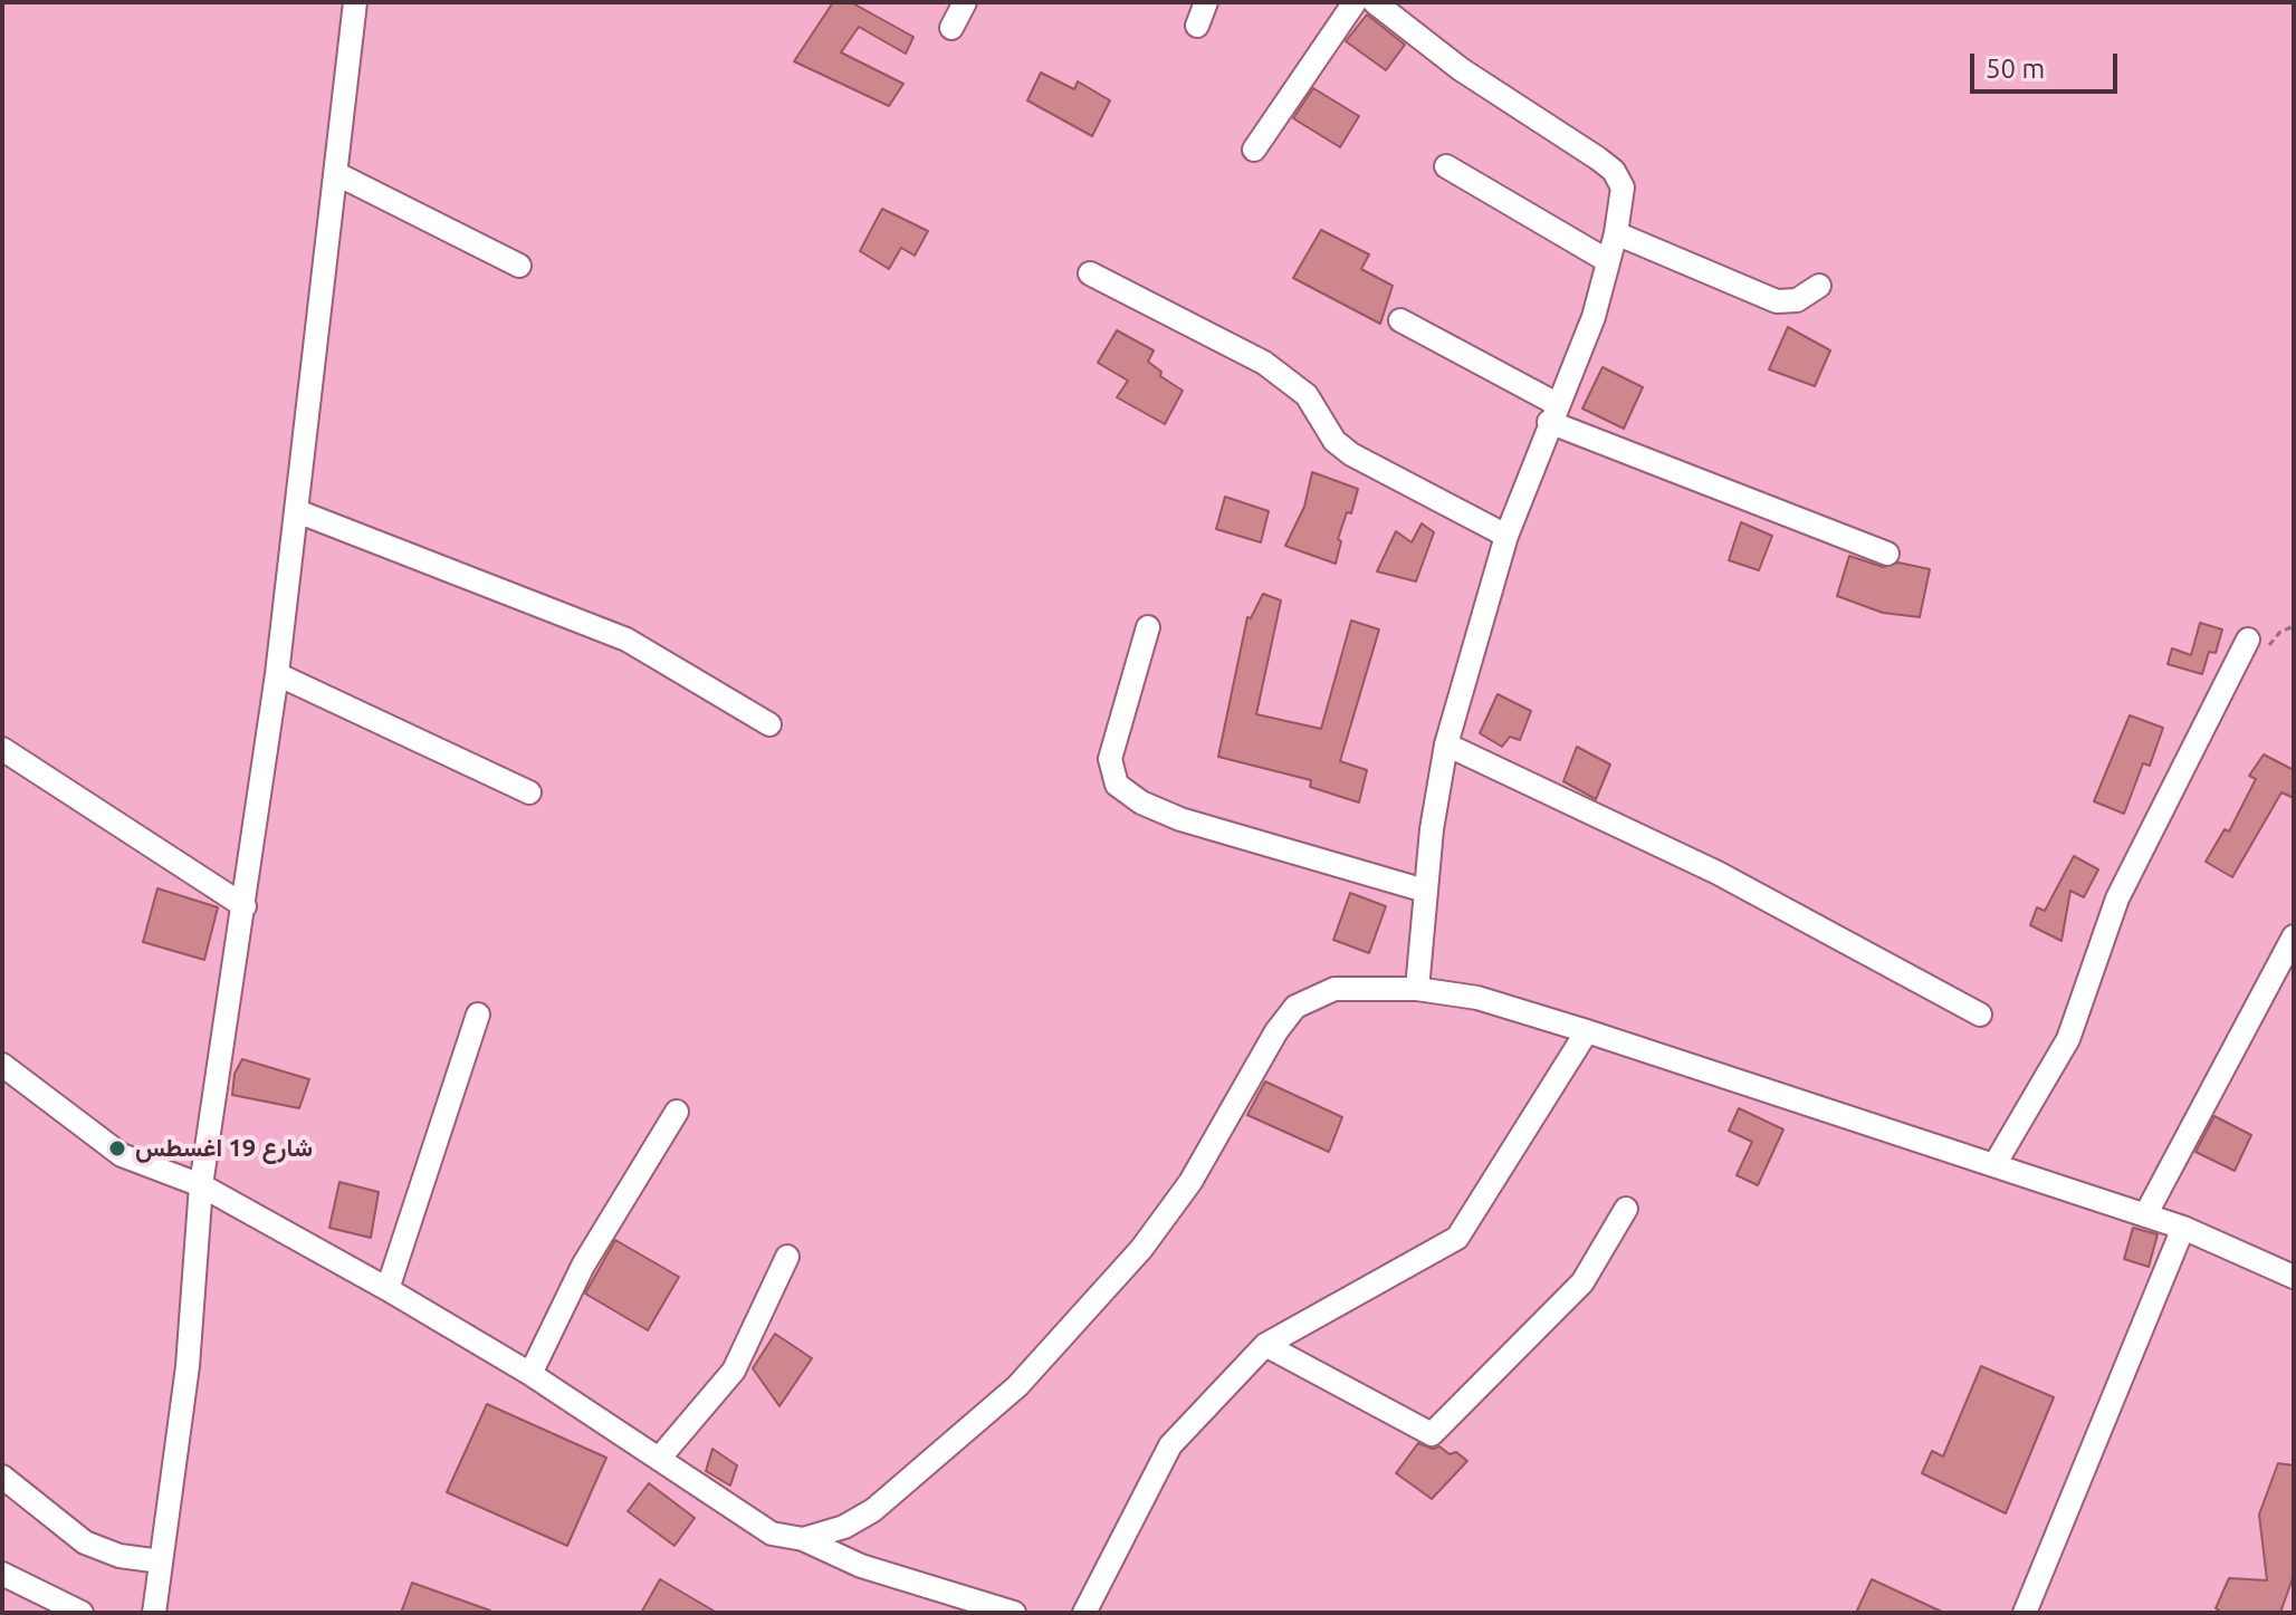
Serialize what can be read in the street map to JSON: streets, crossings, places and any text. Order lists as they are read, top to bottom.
{
  "places": ["شارع 19 اغسطس"],
  "scale_bar": "50 m"
}
